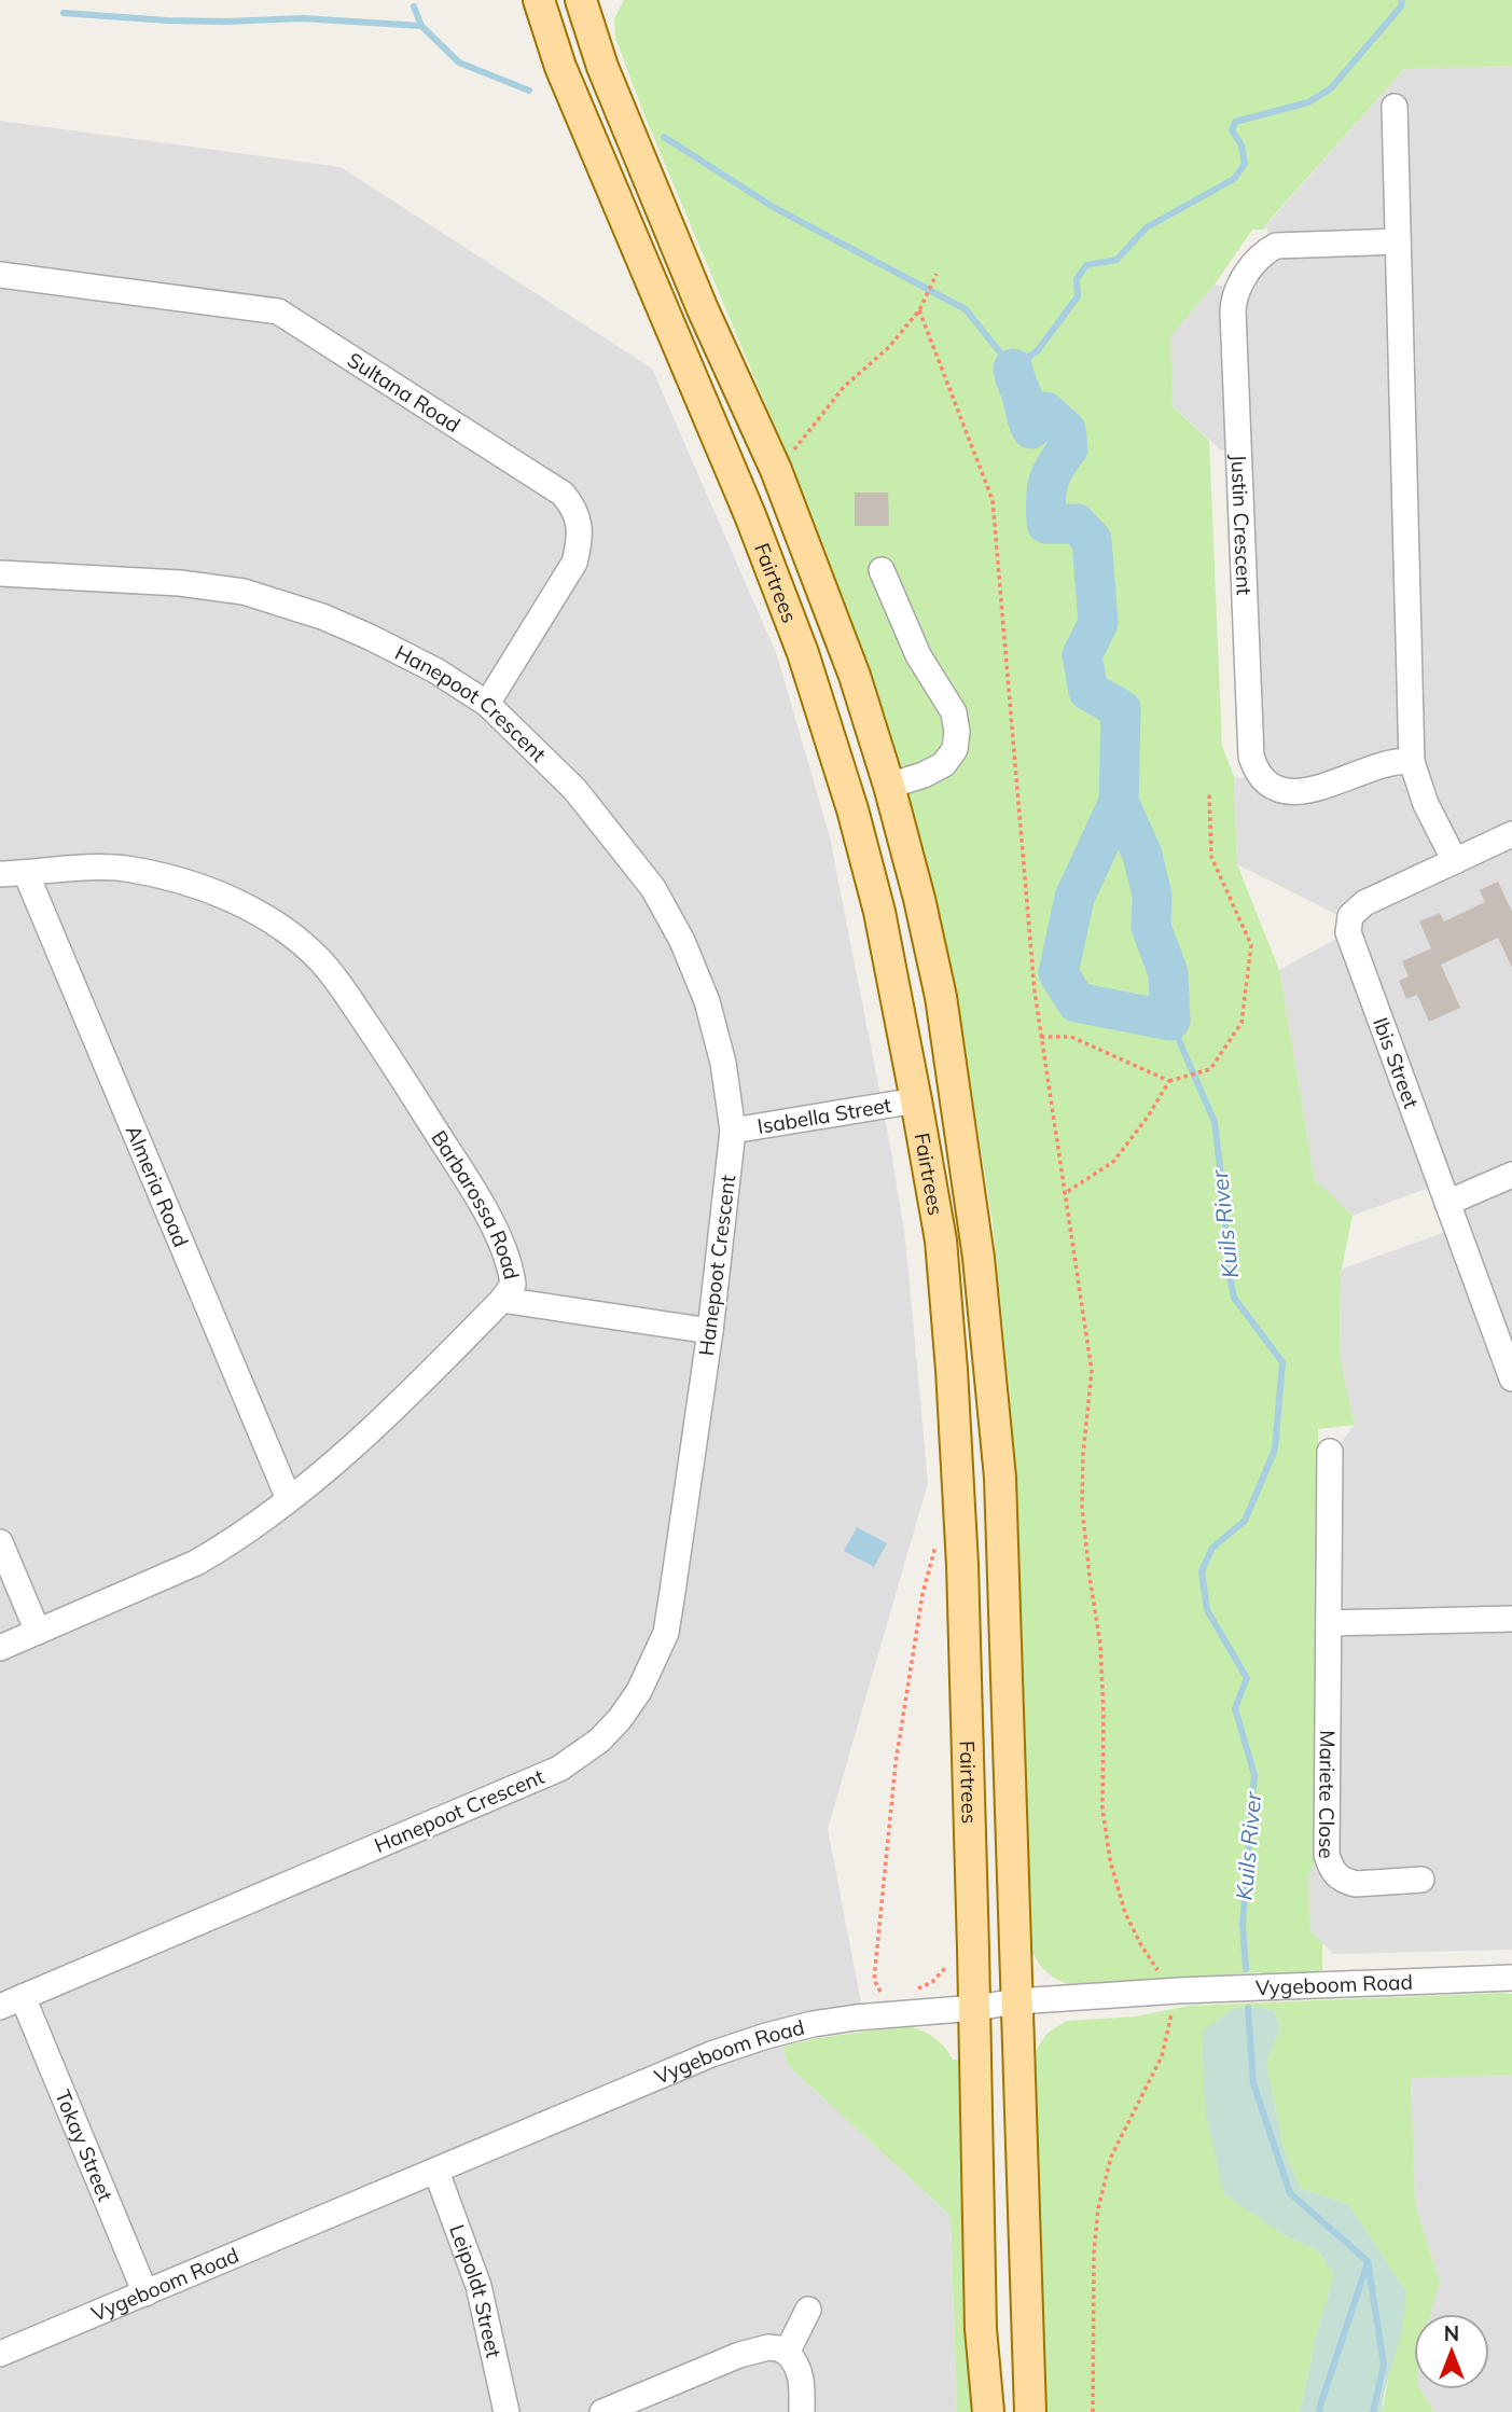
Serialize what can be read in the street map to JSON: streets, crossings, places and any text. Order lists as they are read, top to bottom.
{
  "streets": {
    "main road": ["Fairtrees"],
    "street": [
      "Sultana Road",
      "Justin Crescent",
      "Hanepoot Crescent",
      "Ibis Street",
      "Isabella Street",
      "Almeria Road",
      "Barbarossa Road",
      "Mariete Close",
      "Vygeboom Road",
      "Tokay Street",
      "Leipoldt Street"
    ]
  },
  "crossings": [
    ["Sultana Road", "Hanepoot Crescent"],
    ["Fairtrees", "Isabella Street"],
    ["Fairtrees", "Vygeboom Road"],
    ["Hanepoot Crescent", "Isabella Street"],
    ["Hanepoot Crescent", "Tokay Street"],
    ["Almeria Road", "Barbarossa Road"],
    ["Vygeboom Road", "Tokay Street"],
    ["Vygeboom Road", "Leipoldt Street"]
  ],
  "water": ["Kuils River"],
  "north": "top"
}
